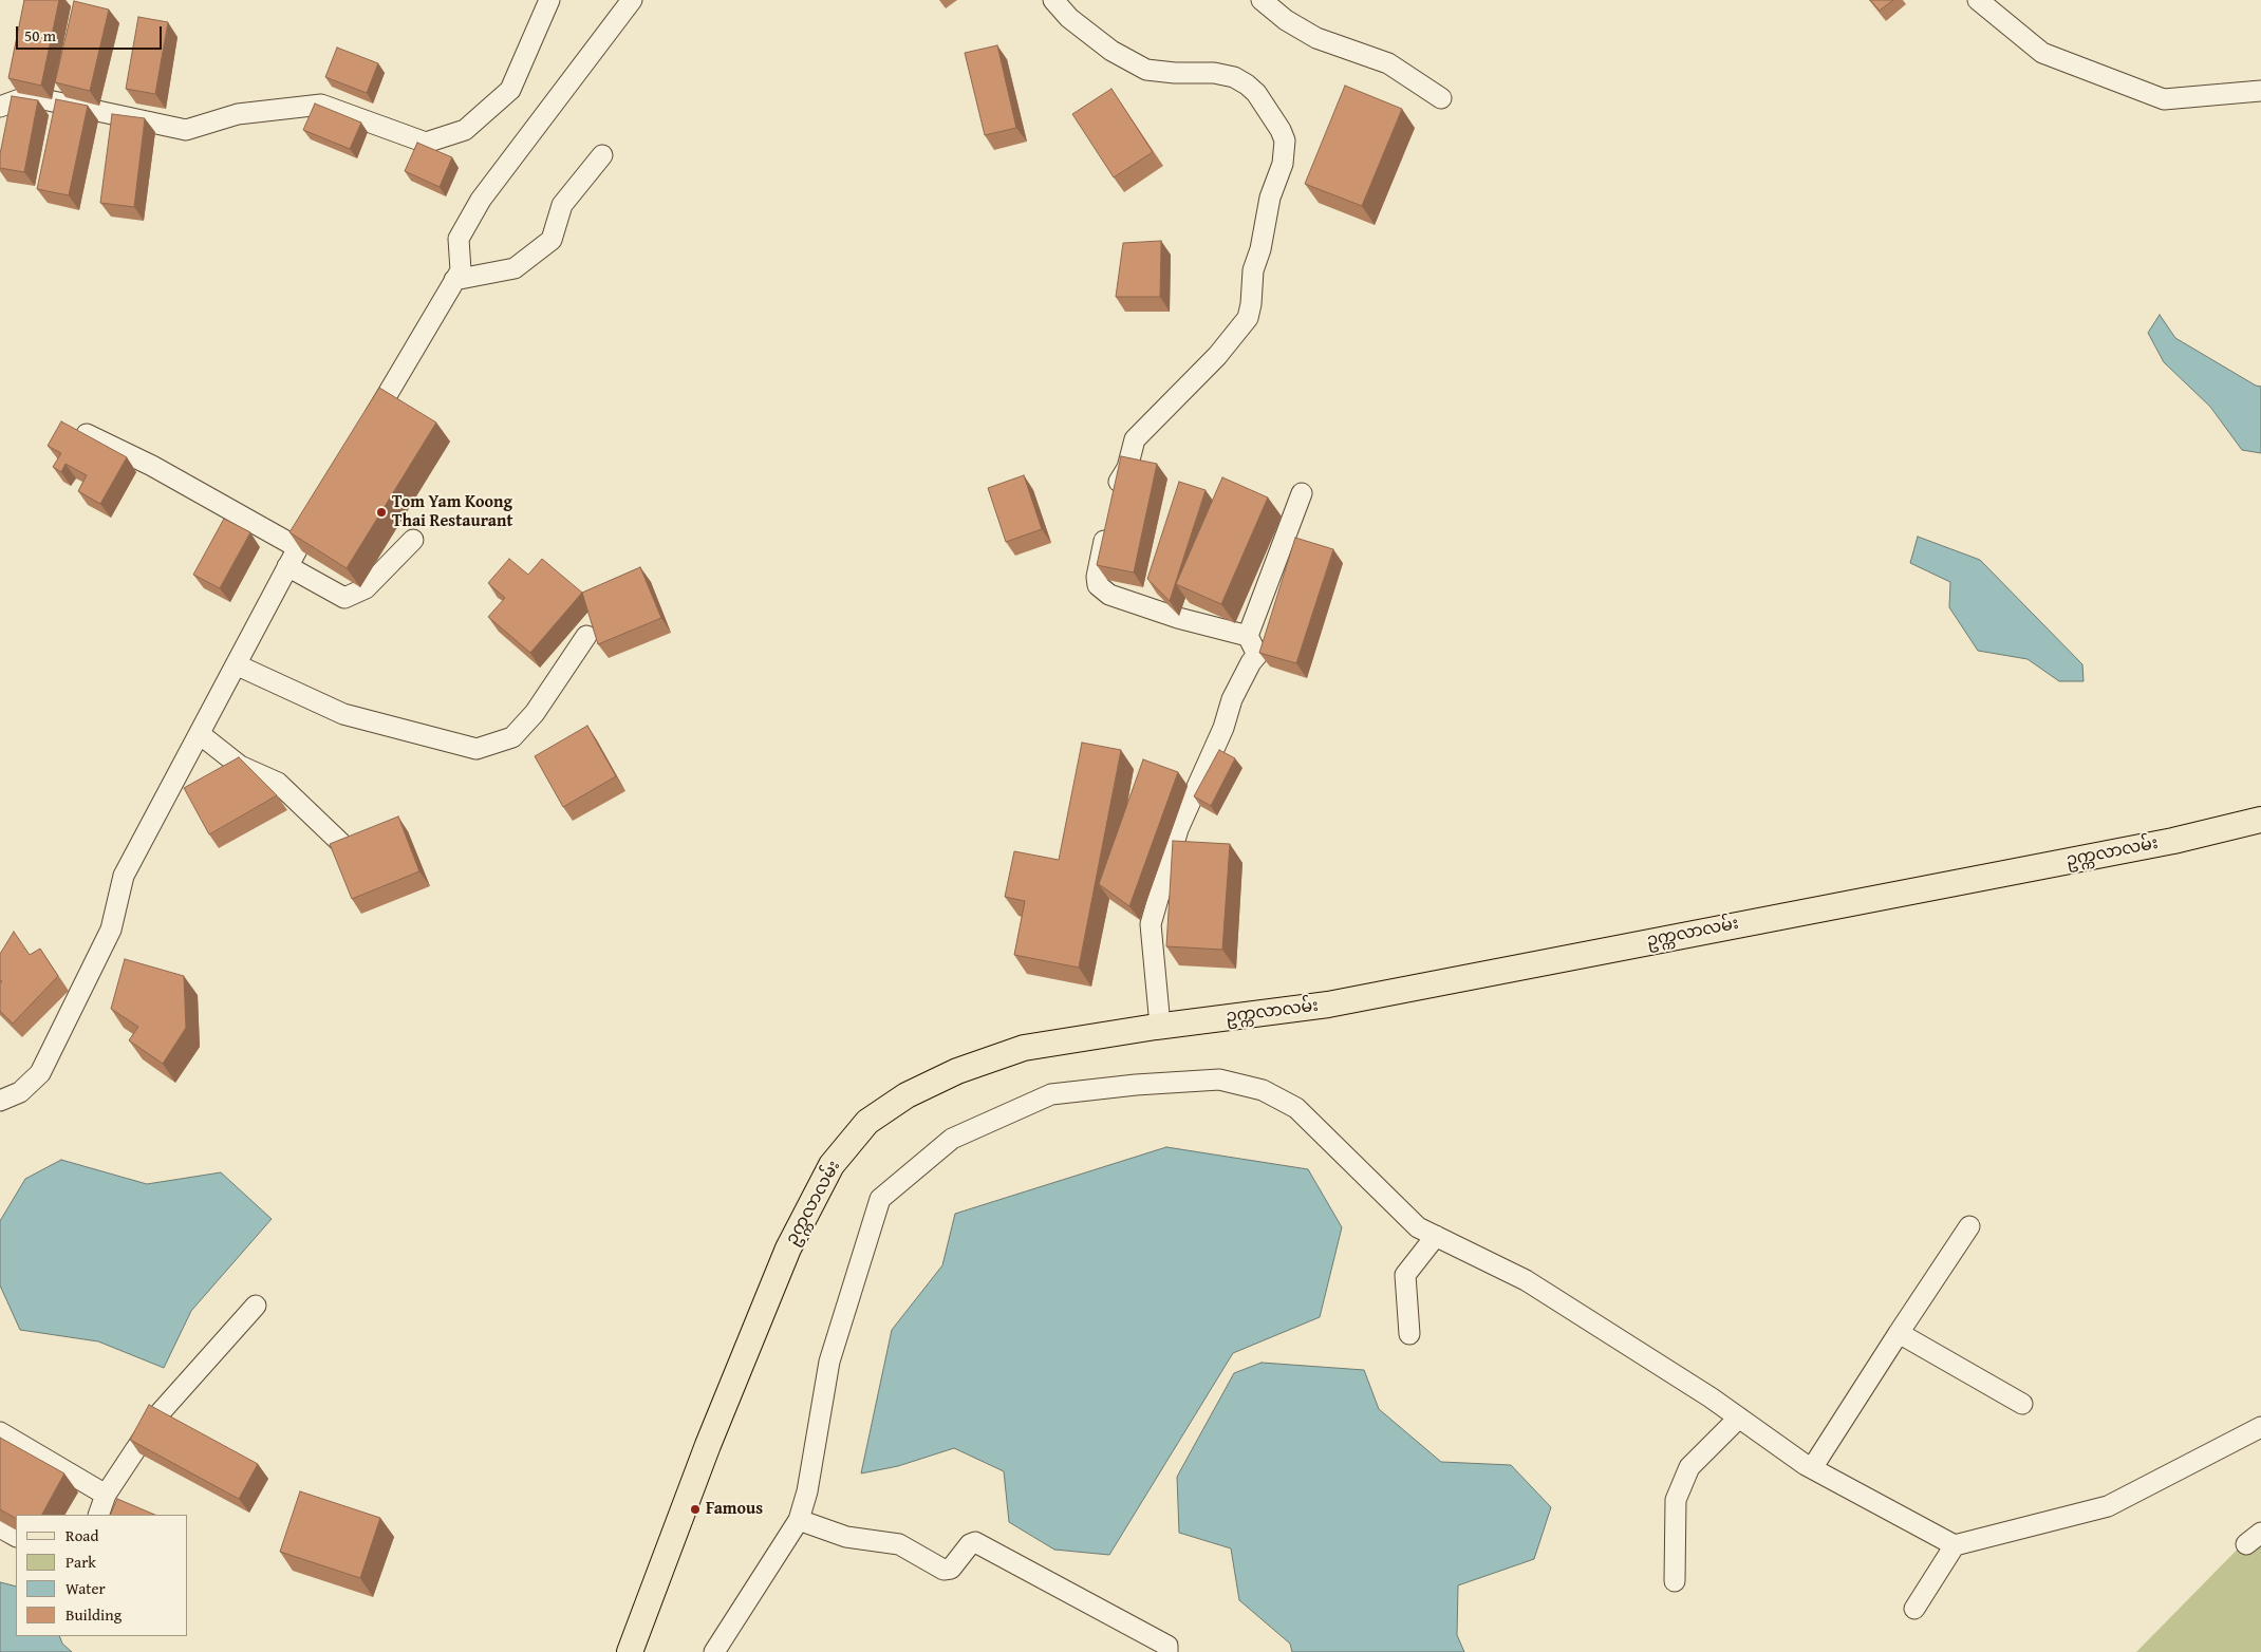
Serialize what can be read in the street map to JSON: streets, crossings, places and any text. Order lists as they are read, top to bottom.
{
  "streets": {
    "main road": ["ဥက္ကလာလမ်း"]
  },
  "places": ["Tom Yam Koong Thai Restaurant", "Famous"],
  "legend": [
    "Road",
    "Park",
    "Water",
    "Building"
  ],
  "scale_bar": "50 m"
}
